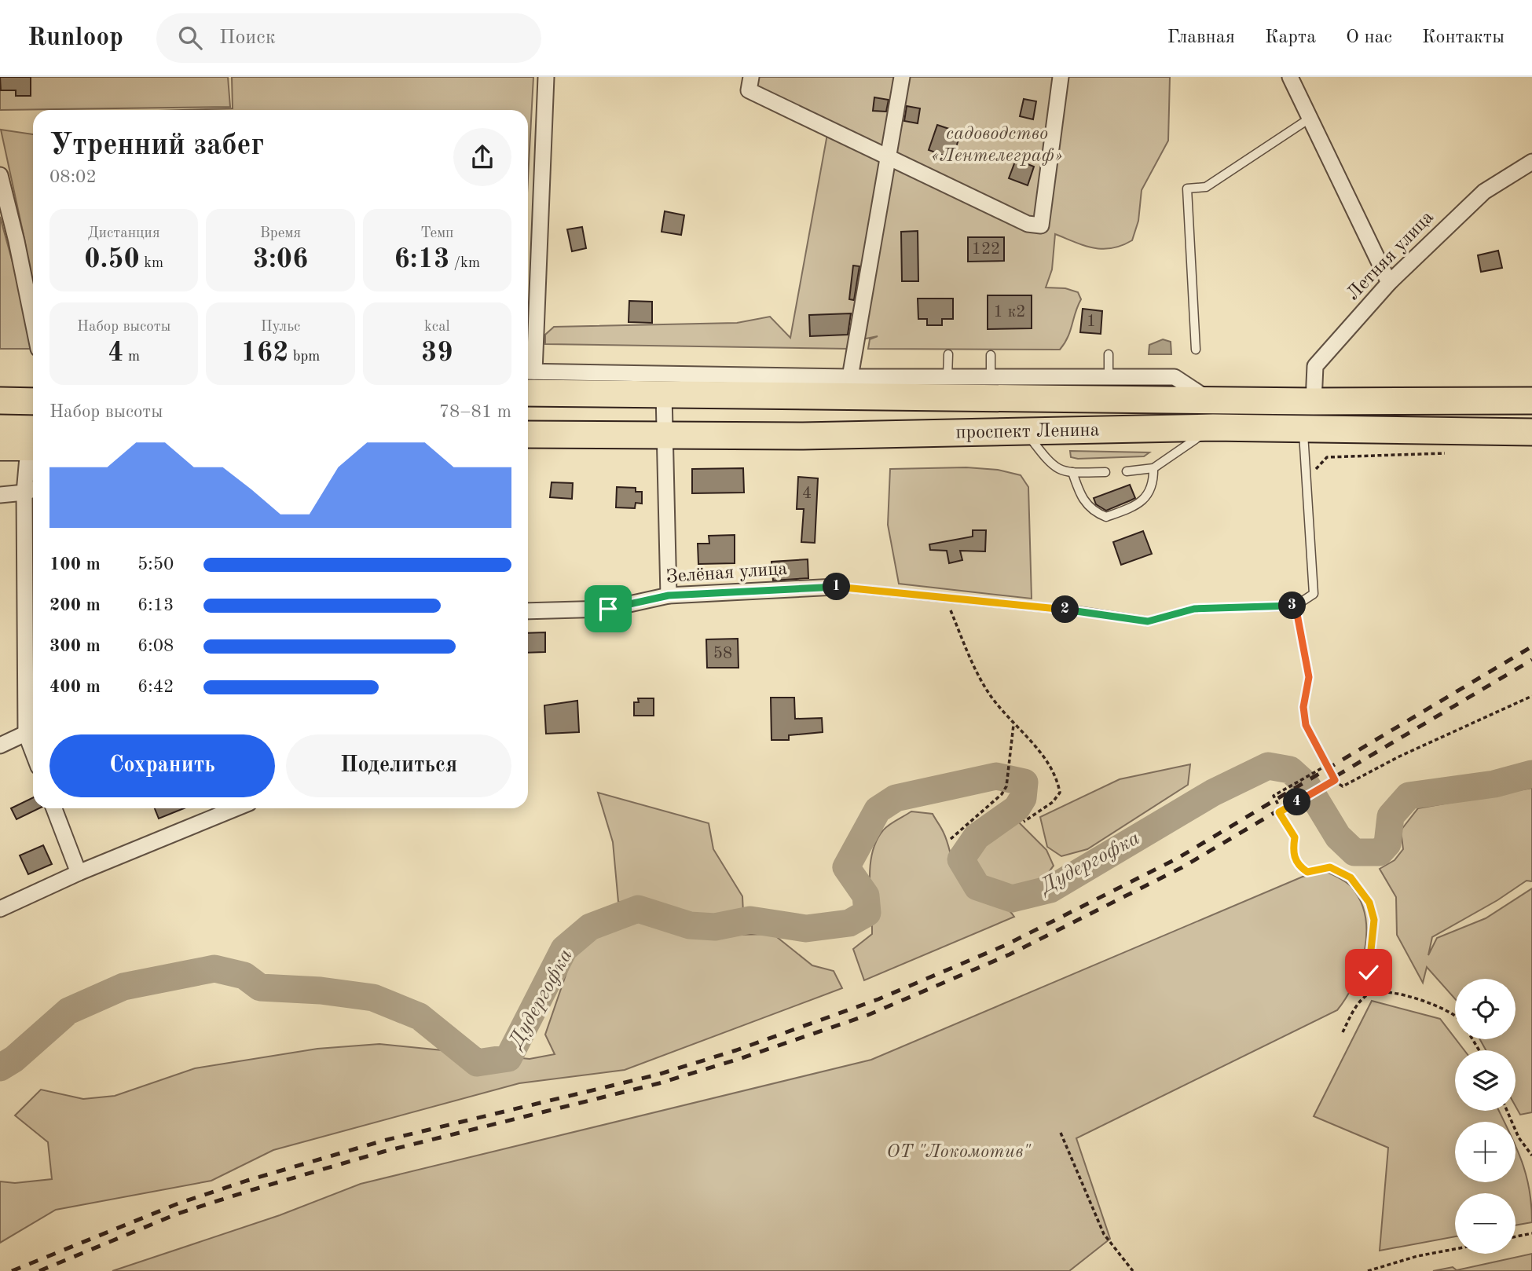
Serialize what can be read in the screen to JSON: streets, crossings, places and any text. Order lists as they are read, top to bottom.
{
  "streets": {
    "highway": ["проспект Ленина"],
    "street": ["Летняя улица", "Зелёная улица"]
  },
  "crossings": [
    ["Летняя улица", "проспект Ленина"]
  ],
  "water": ["Дудергофка"],
  "parks": ["садоводство «Лентелеграф»", "ОТ \"Локомотив\""],
  "house_numbers": [
    "122",
    "1 к2",
    "1",
    "4",
    "58"
  ],
  "page": {
    "header": "Runloop",
    "search": "Поиск",
    "nav": [
      "Главная",
      "Карта",
      "О нас",
      "Контакты"
    ],
    "heading": ["Утренний забег", "08:02"],
    "stats": [
      ["Дистанция", "0.50 km"],
      ["Время", "3:06"],
      ["Темп", "6:13 /km"],
      ["Набор высоты", "4 m"],
      ["Пульс", "162 bpm"],
      ["kcal", "39"]
    ],
    "chart": ["Набор высоты", "78–81 m"],
    "list": [
      {
        "name": "100 m",
        "note": "5:50"
      },
      {
        "name": "200 m",
        "note": "6:13"
      },
      {
        "name": "300 m",
        "note": "6:08"
      },
      {
        "name": "400 m",
        "note": "6:42"
      }
    ],
    "pins": [
      "1",
      "3",
      "2",
      "4"
    ],
    "buttons": ["Сохранить", "Поделиться"],
    "map_buttons": ["+", "−"]
  }
}
